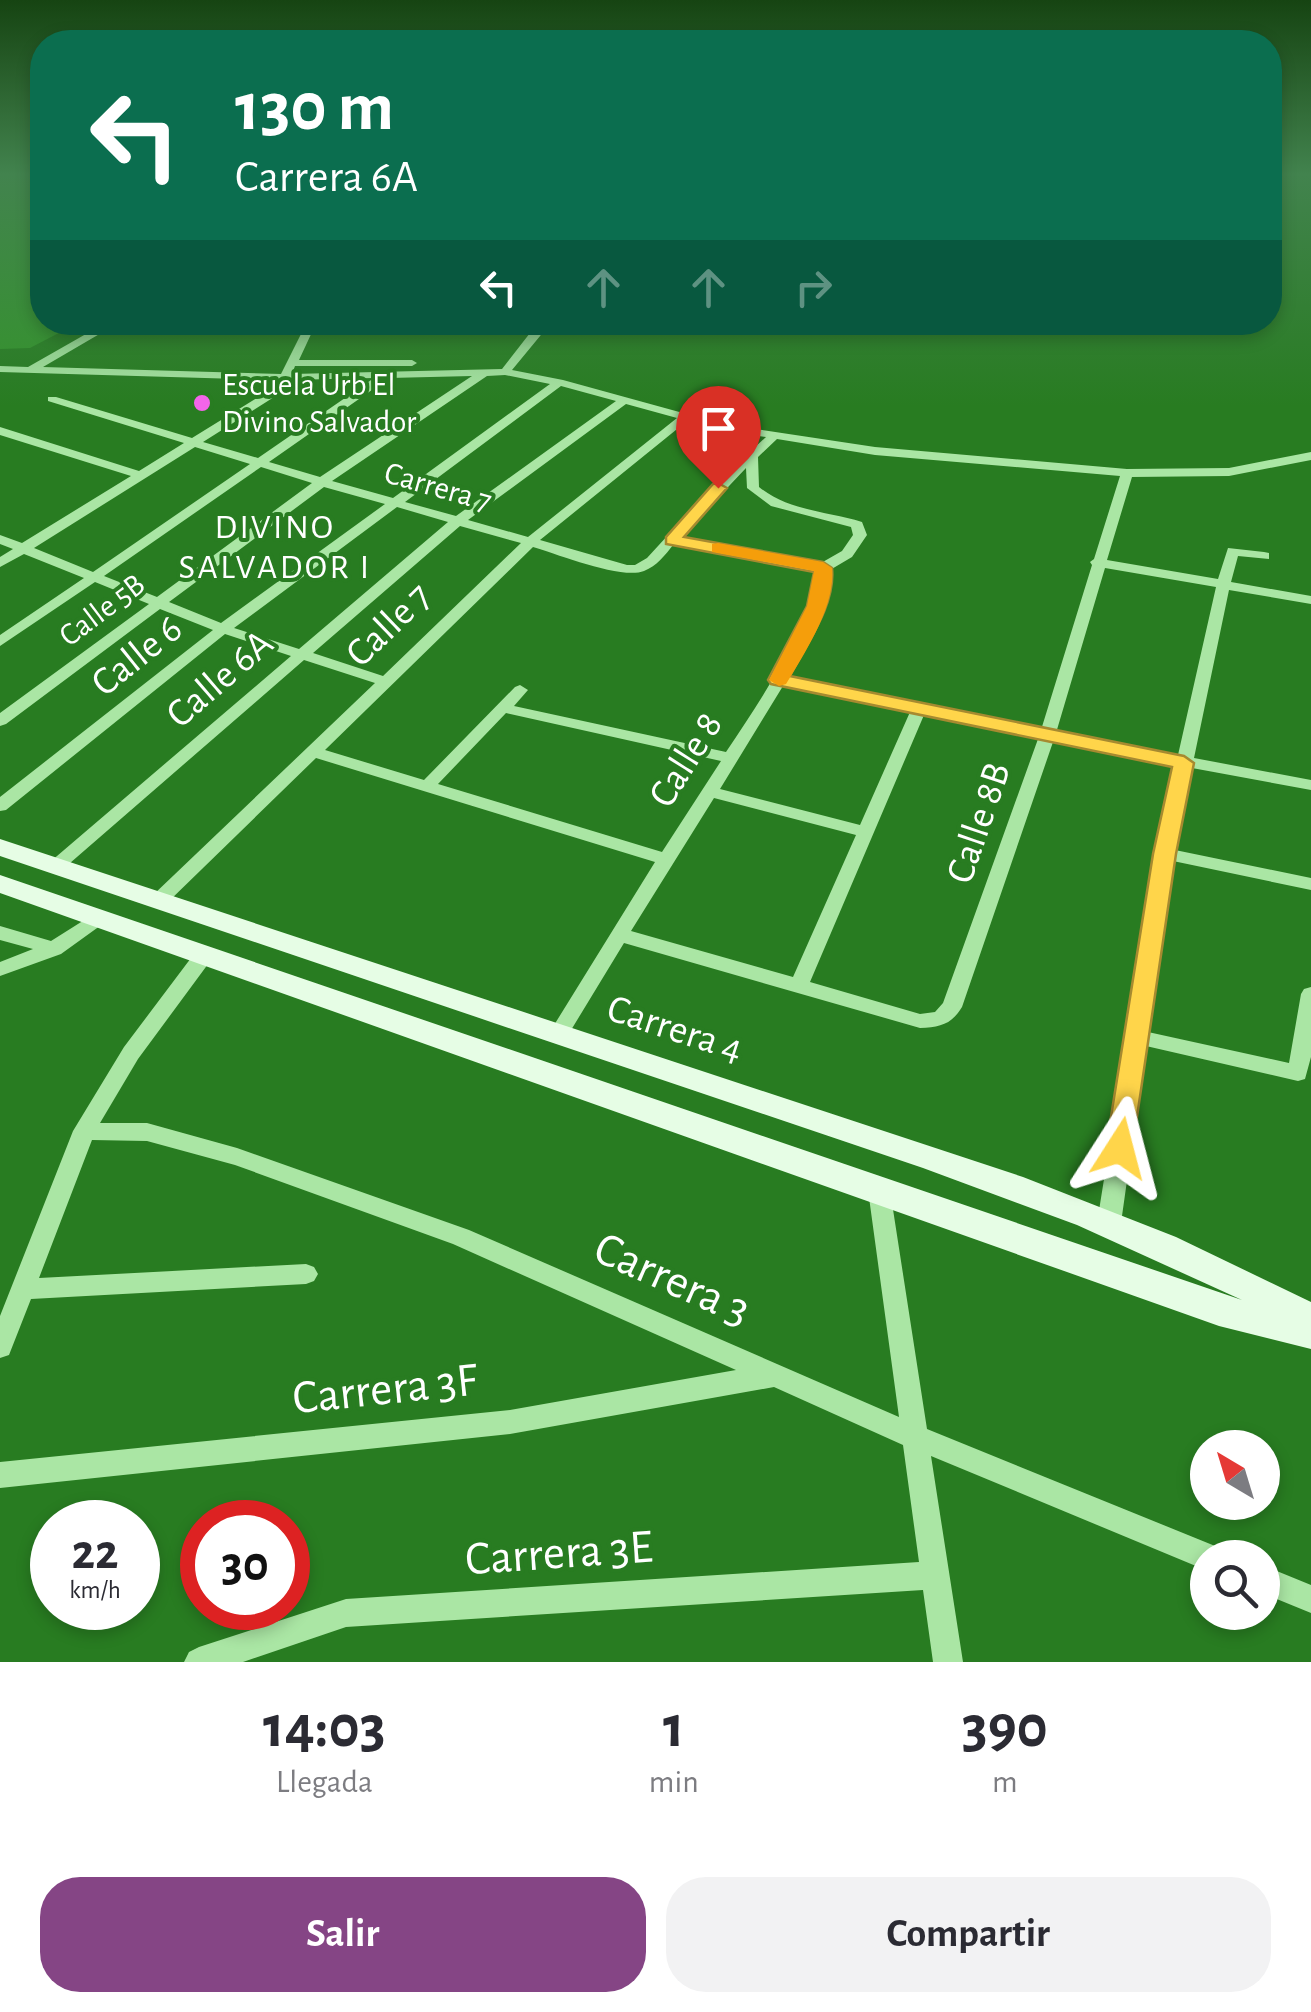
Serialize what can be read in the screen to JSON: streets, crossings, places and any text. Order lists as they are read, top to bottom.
{
  "streets": {
    "main road": ["Carrera 4"],
    "street": [
      "Carrera 7",
      "Calle 5B",
      "Calle 7",
      "Calle 6",
      "Calle 6A",
      "Calle 8",
      "Calle 8B",
      "Carrera 3",
      "Carrera 3F",
      "Carrera 3E"
    ]
  },
  "crossings": [
    ["Carrera 7", "Calle 5B"],
    ["Carrera 7", "Calle 7"],
    ["Carrera 7", "Calle 6"],
    ["Carrera 7", "Calle 6A"],
    ["Calle 7", "Carrera 4"],
    ["Calle 6A", "Carrera 4"],
    ["Calle 8", "Carrera 4"],
    ["Carrera 3", "Carrera 3F"]
  ],
  "districts": ["DIVINO SALVADOR I"],
  "places": ["Escuela Urb El Divino Salvador"],
  "north": "top left",
  "page": {
    "turn": ["130 m", "Carrera 6A"],
    "speed": "22 km/h",
    "limit": "30",
    "eta": [
      "14:03",
      "Llegada",
      "1",
      "min",
      "390",
      "m"
    ],
    "buttons": ["Salir", "Compartir"]
  }
}
